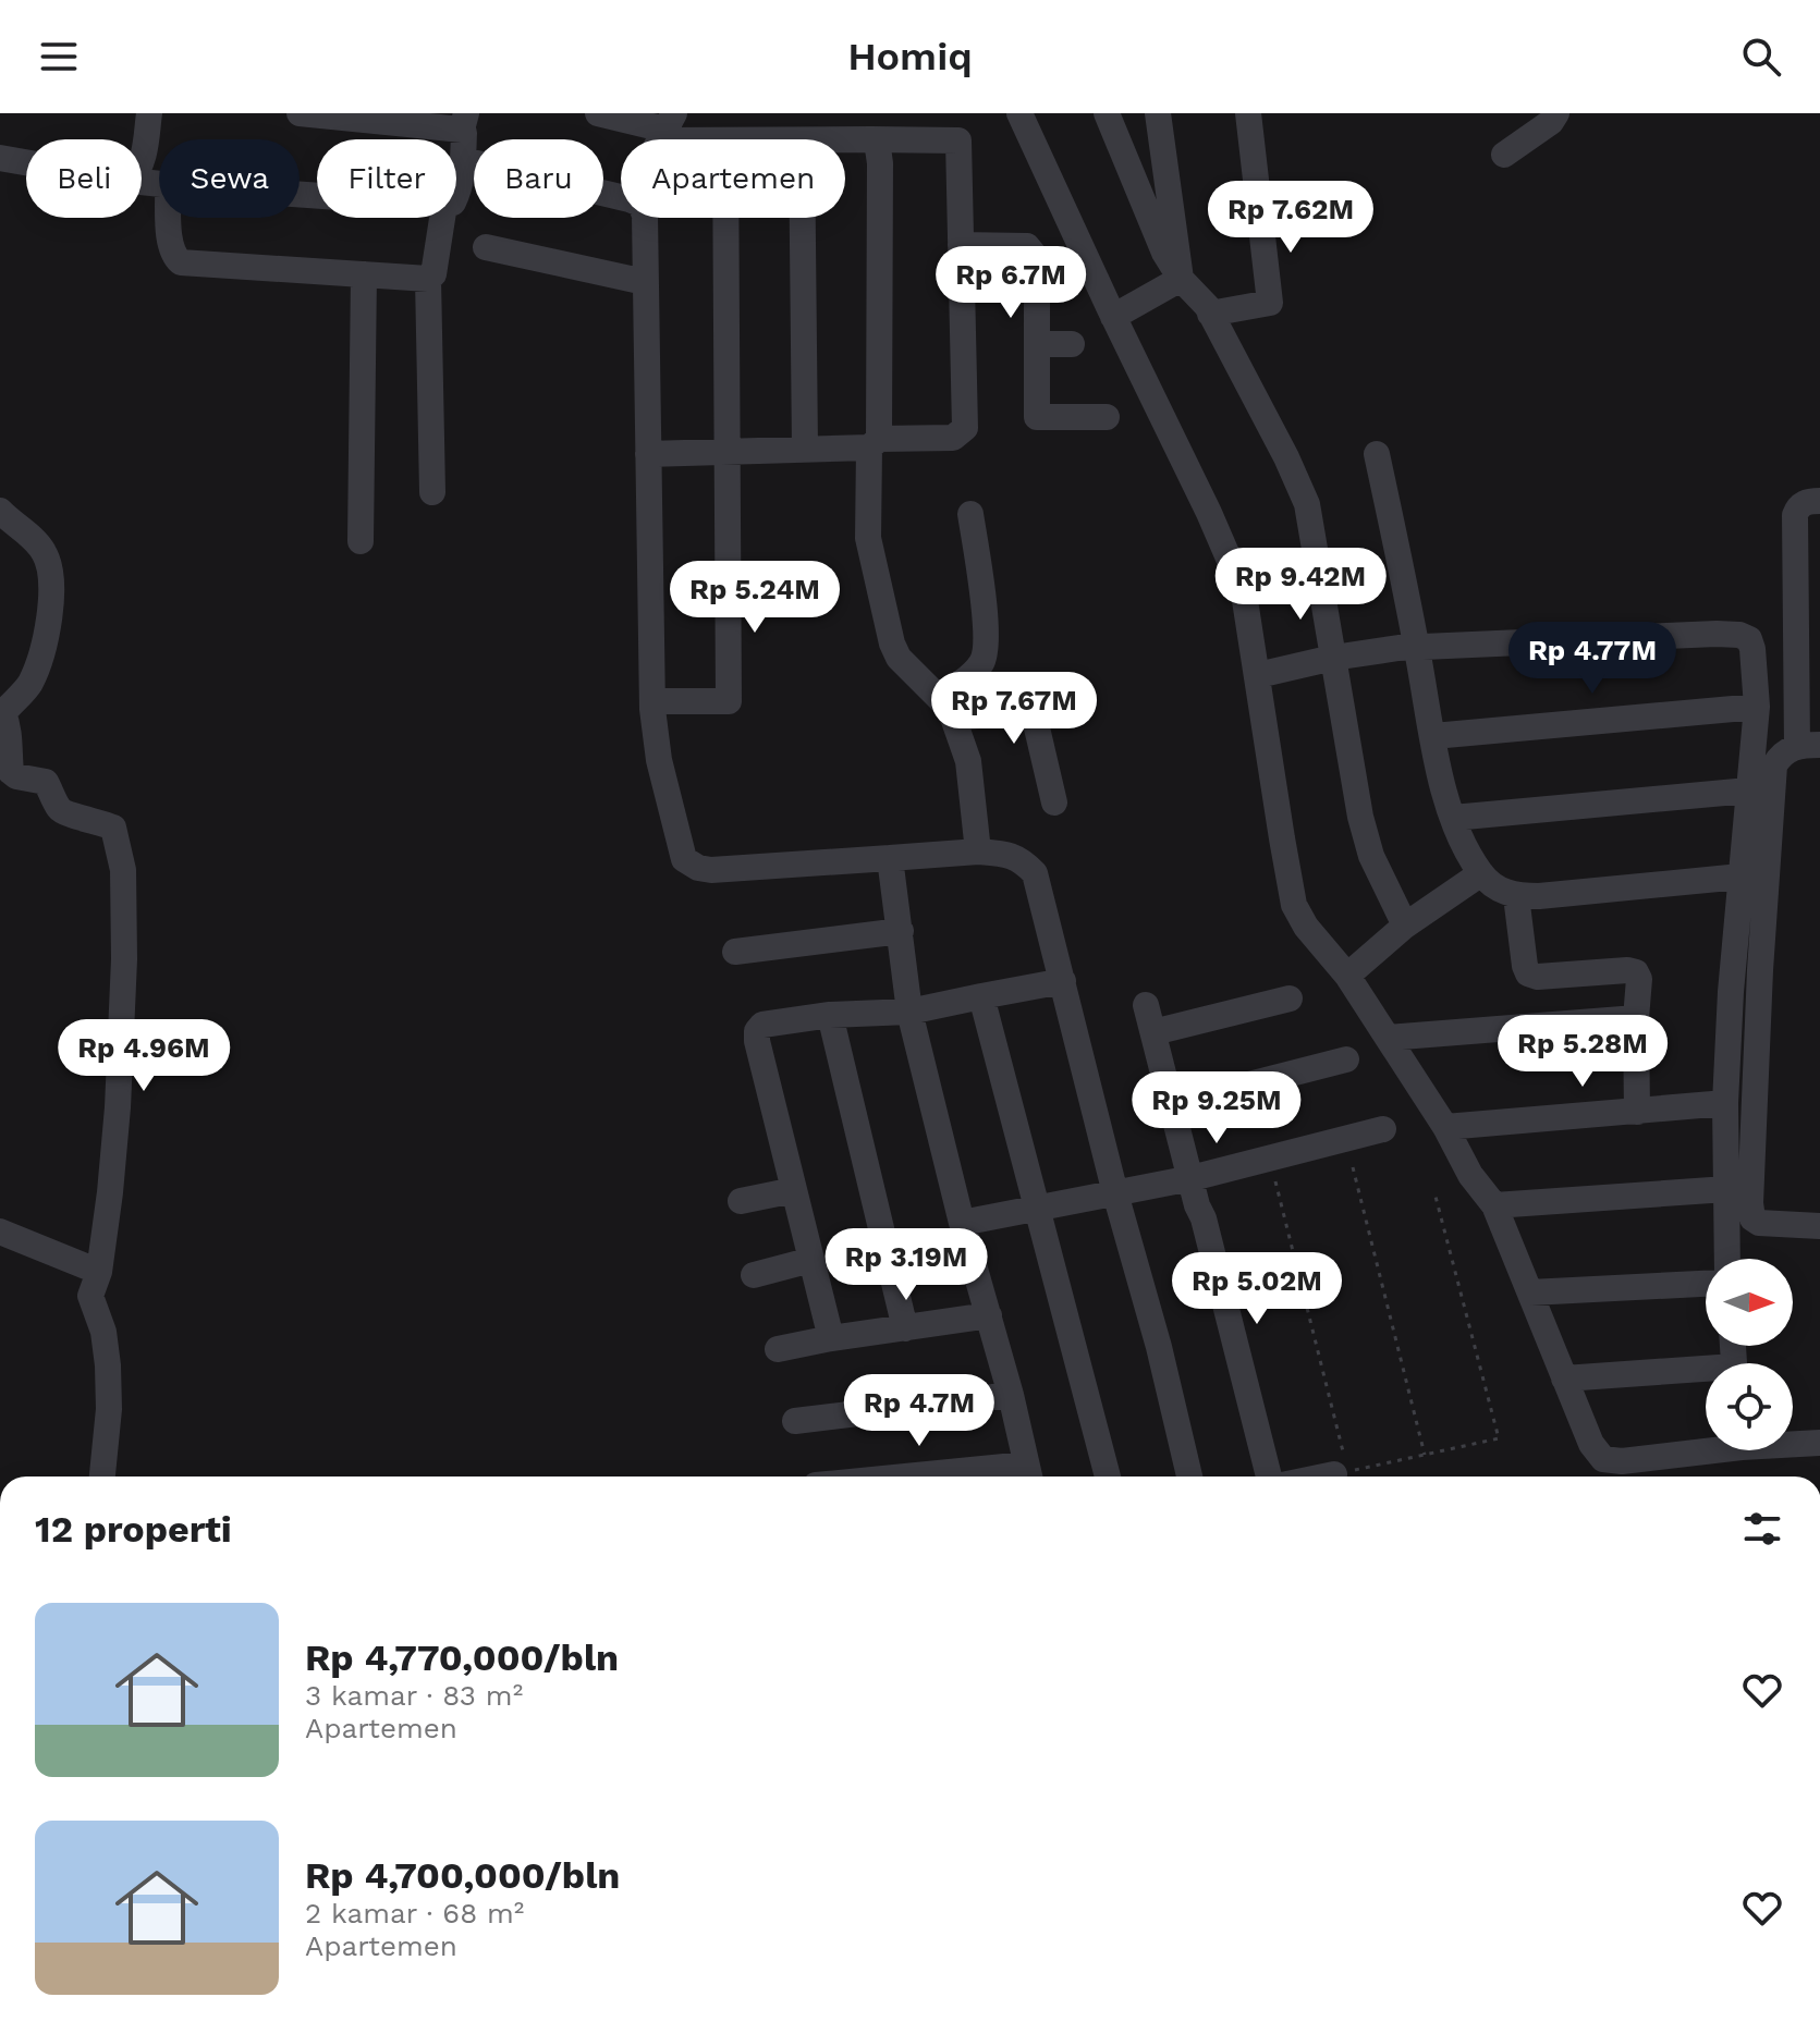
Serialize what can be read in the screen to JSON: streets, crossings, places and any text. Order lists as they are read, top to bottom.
{
  "north": "right",
  "page": {
    "header": "Homiq",
    "chip": [
      "Beli",
      "Sewa",
      "Filter",
      "Baru",
      "Apartemen"
    ],
    "price": [
      "Rp 7.62M",
      "Rp 6.7M",
      "Rp 9.42M",
      "Rp 5.24M",
      "Rp 4.77M",
      "Rp 7.67M",
      "Rp 5.28M",
      "Rp 4.96M",
      "Rp 9.25M",
      "Rp 3.19M",
      "Rp 5.02M",
      "Rp 4.7M"
    ],
    "heading": "12 properti",
    "list": [
      {
        "name": "Rp 4,770,000/bln",
        "note": "3 kamar · 83 m² · Apartemen"
      },
      {
        "name": "Rp 4,700,000/bln",
        "note": "2 kamar · 68 m² · Apartemen"
      }
    ]
  }
}
